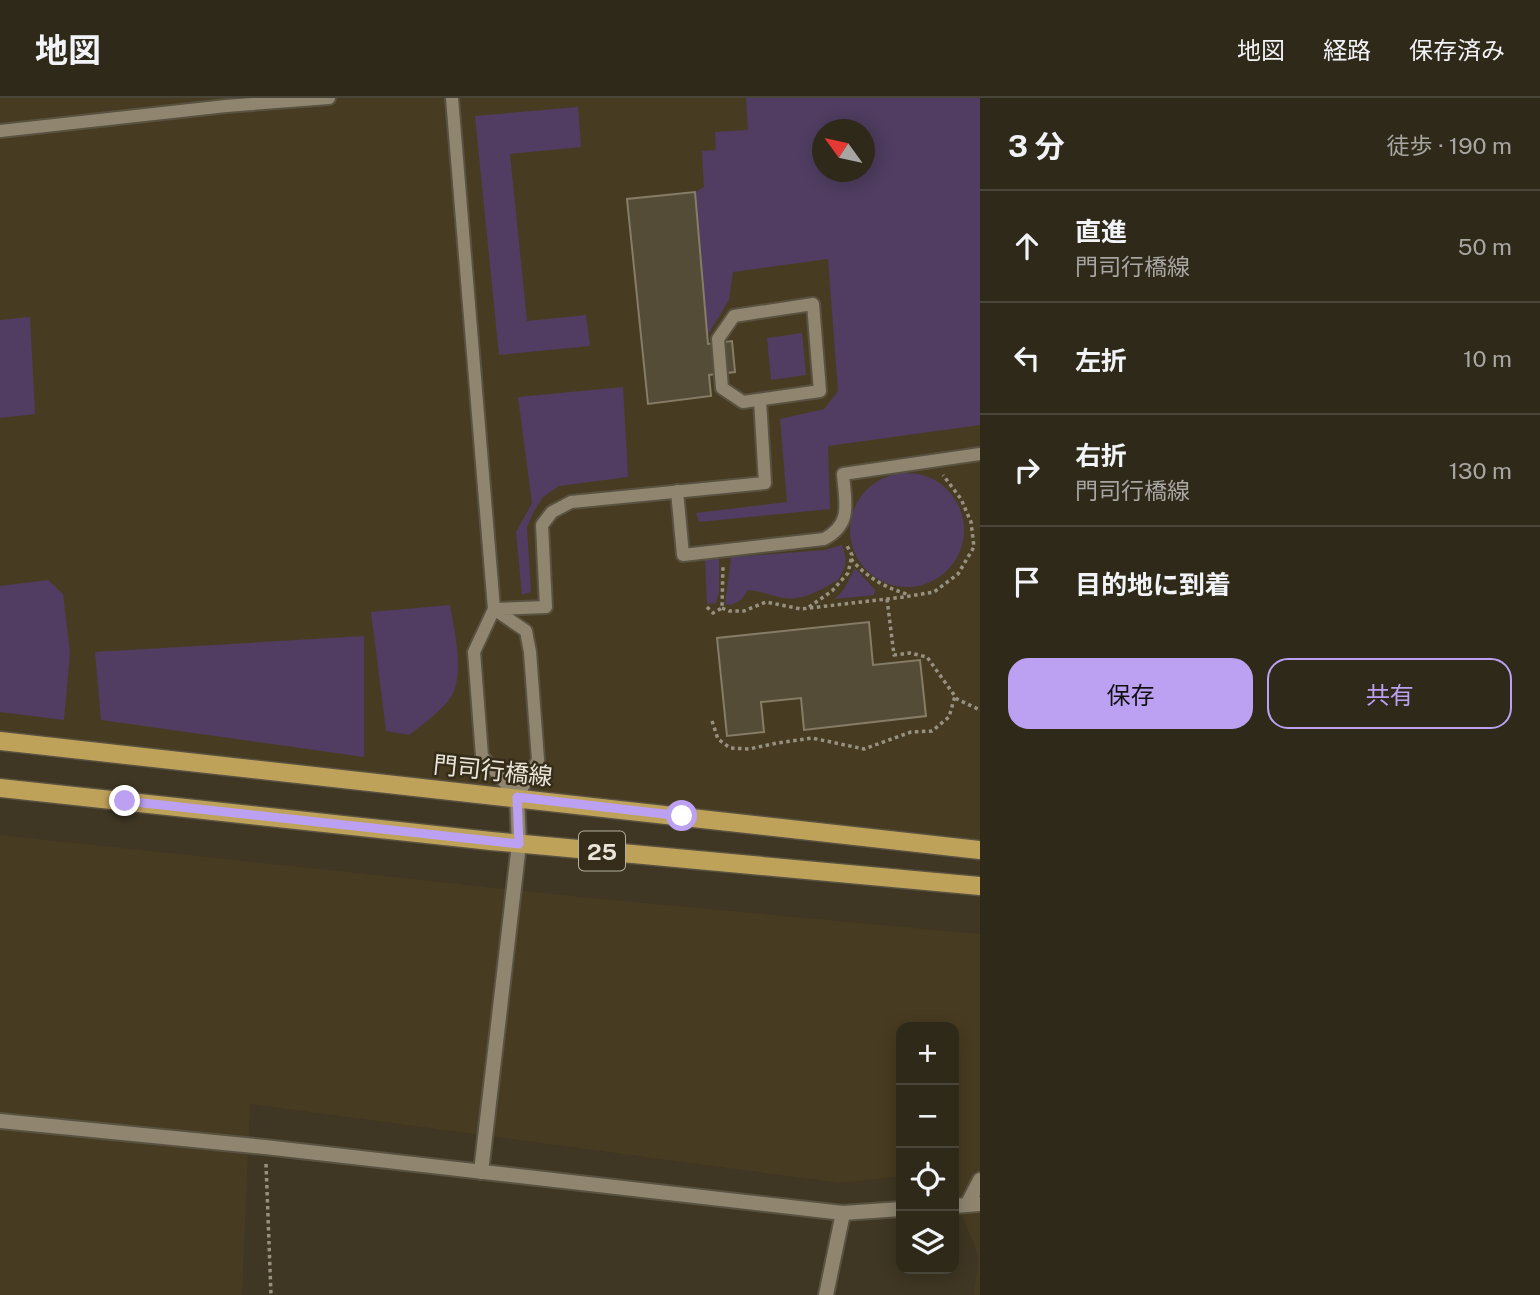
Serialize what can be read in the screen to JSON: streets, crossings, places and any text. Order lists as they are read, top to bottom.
{
  "streets": {
    "main road": ["門司行橋線", "25"]
  },
  "north": "top left",
  "page": {
    "header": "地図",
    "nav": ["地図", "経路", "保存済み"],
    "heading": ["3 分", "徒歩 · 190 m"],
    "list": [
      ["直進", "門司行橋線", "50 m"],
      ["左折", "10 m"],
      ["右折", "門司行橋線", "130 m"],
      "目的地に到着"
    ],
    "buttons": ["保存", "共有"],
    "map_buttons": ["+", "−"]
  }
}
